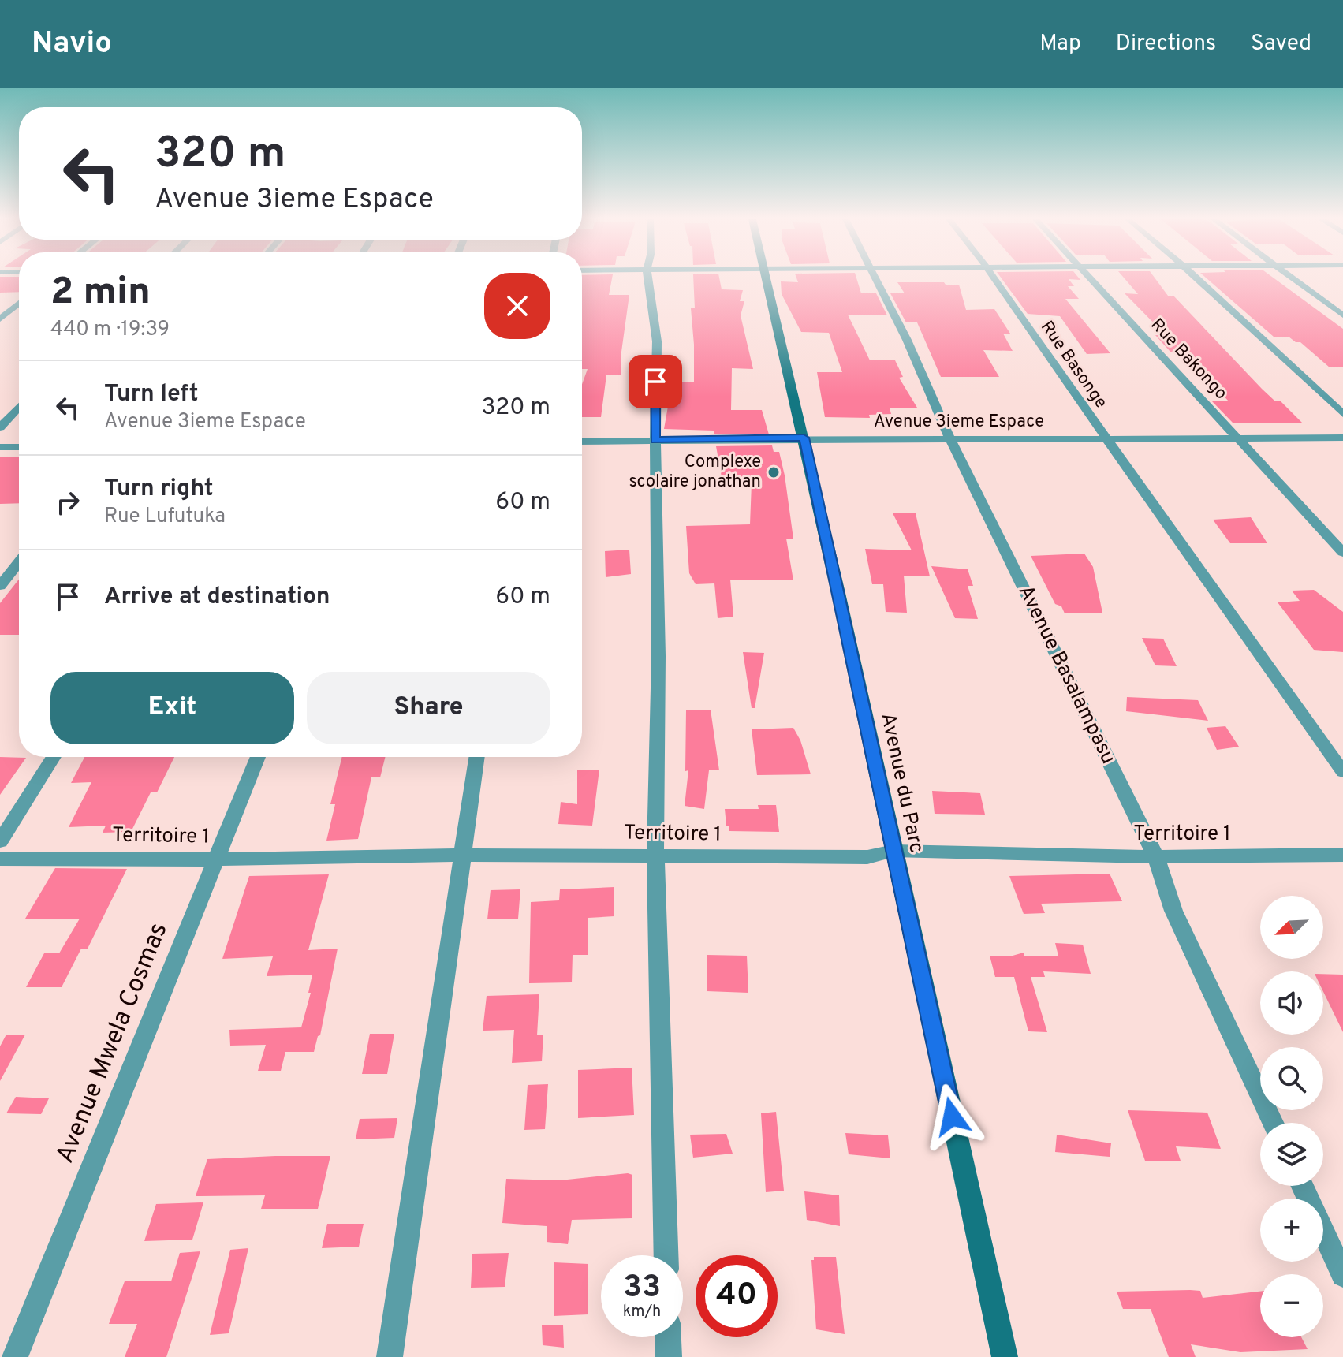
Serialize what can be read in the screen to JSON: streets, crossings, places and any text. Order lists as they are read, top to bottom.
{
  "streets": {
    "street": [
      "Rue Bakongo",
      "Rue Basonge",
      "Avenue 3ieme Espace",
      "Avenue Basalampasu",
      "Avenue du Parc",
      "Territoire 1",
      "Avenue Mwela Cosmas"
    ]
  },
  "crossings": [
    ["Rue Bakongo", "Avenue 3ieme Espace"],
    ["Rue Basonge", "Avenue 3ieme Espace"],
    ["Avenue 3ieme Espace", "Avenue Basalampasu"],
    ["Avenue 3ieme Espace", "Avenue du Parc"],
    ["Avenue Basalampasu", "Territoire 1"],
    ["Avenue du Parc", "Territoire 1"],
    ["Territoire 1", "Avenue Mwela Cosmas"]
  ],
  "places": ["Complexe scolaire jonathan"],
  "north": "bottom left",
  "page": {
    "header": "Navio",
    "nav": ["Map", "Directions", "Saved"],
    "turn": ["320 m", "Avenue 3ieme Espace"],
    "heading": ["2 min", "440 m · 19:39"],
    "list": [
      {
        "name": "Turn left",
        "note": "Avenue 3ieme Espace",
        "value": "320 m"
      },
      {
        "name": "Turn right",
        "note": "Rue Lufutuka",
        "value": "60 m"
      },
      {
        "name": "Arrive at destination",
        "value": "60 m"
      }
    ],
    "buttons": ["Exit", "Share"],
    "map_buttons": ["+", "−"],
    "speed": "33 km/h",
    "limit": "40"
  }
}
